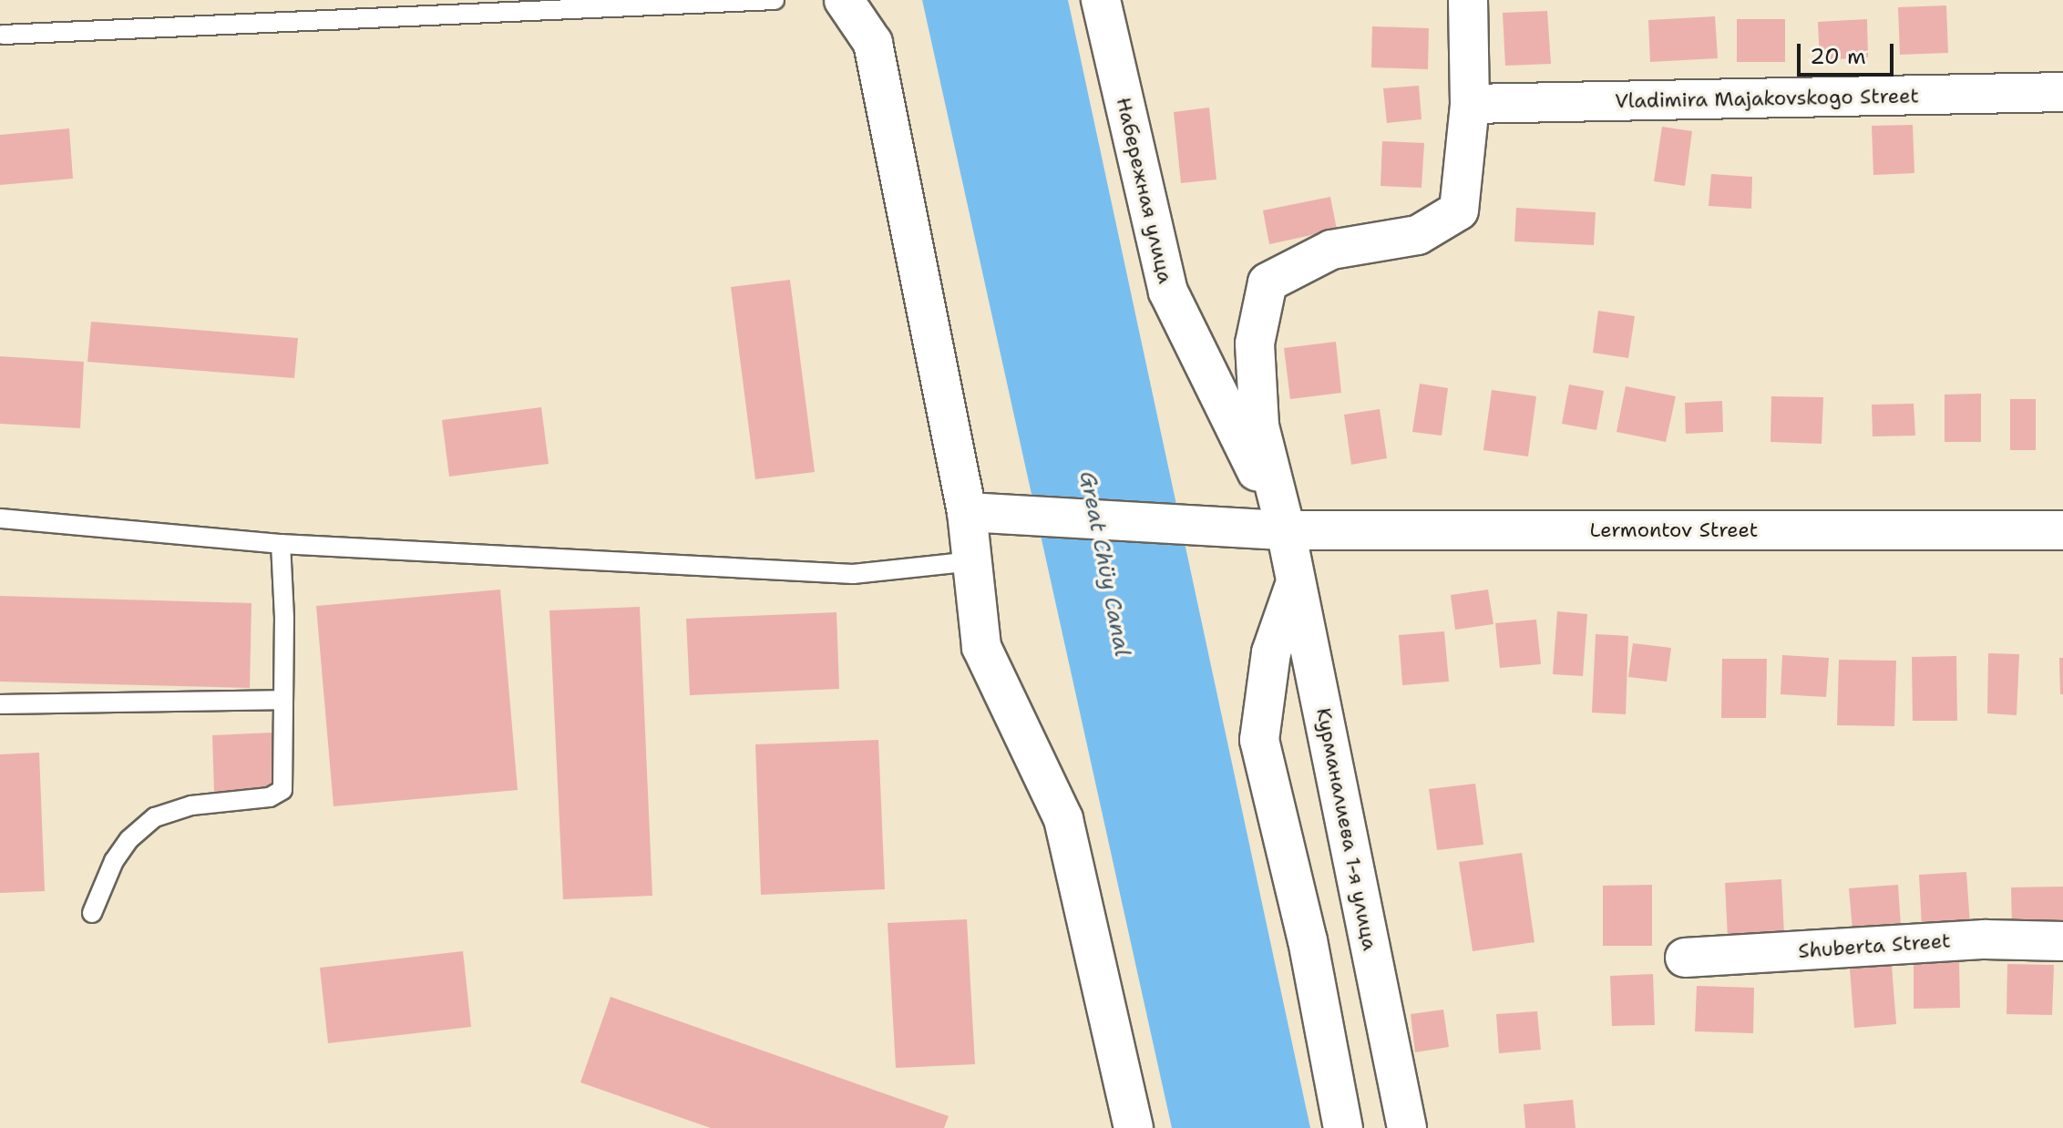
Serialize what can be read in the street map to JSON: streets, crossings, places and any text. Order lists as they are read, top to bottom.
{
  "streets": {
    "street": [
      "Vladimira Majakovskogo Street",
      "Набережная улица",
      "Lermontov Street",
      "Курманалиева 1-я улица",
      "Shuberta Street"
    ]
  },
  "crossings": [
    ["Набережная улица", "Lermontov Street"],
    ["Набережная улица", "Курманалиева 1-я улица"],
    ["Lermontov Street", "Курманалиева 1-я улица"]
  ],
  "water": ["Great Chüy Canal"],
  "scale_bar": "20 m"
}
